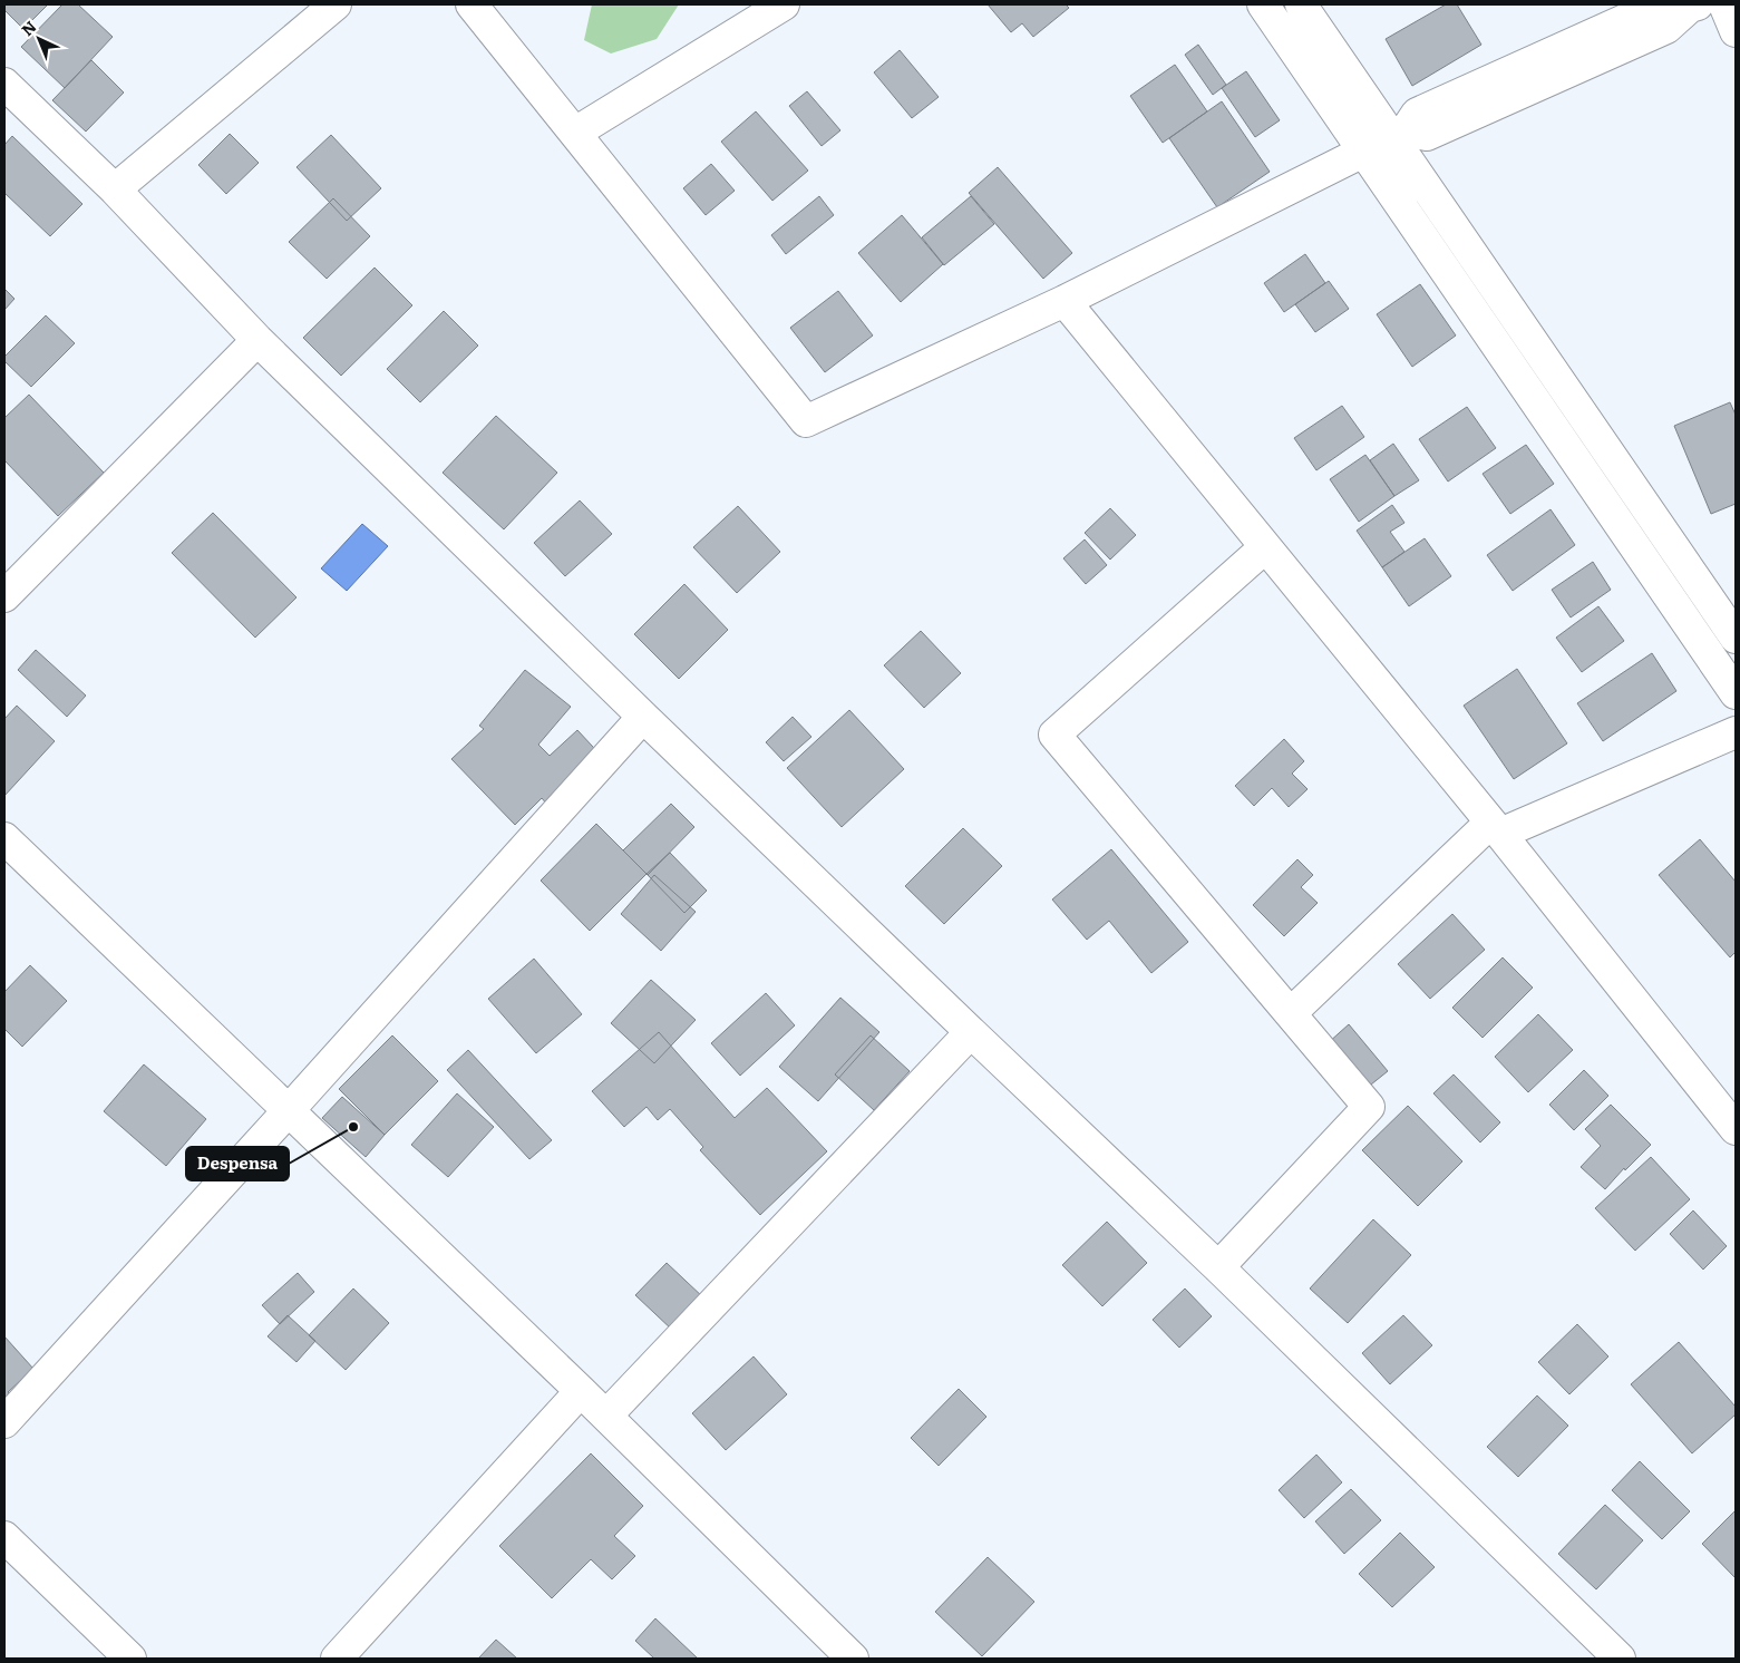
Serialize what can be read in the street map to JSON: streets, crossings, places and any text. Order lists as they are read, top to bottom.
{
  "places": ["Despensa"],
  "north": "top left"
}
